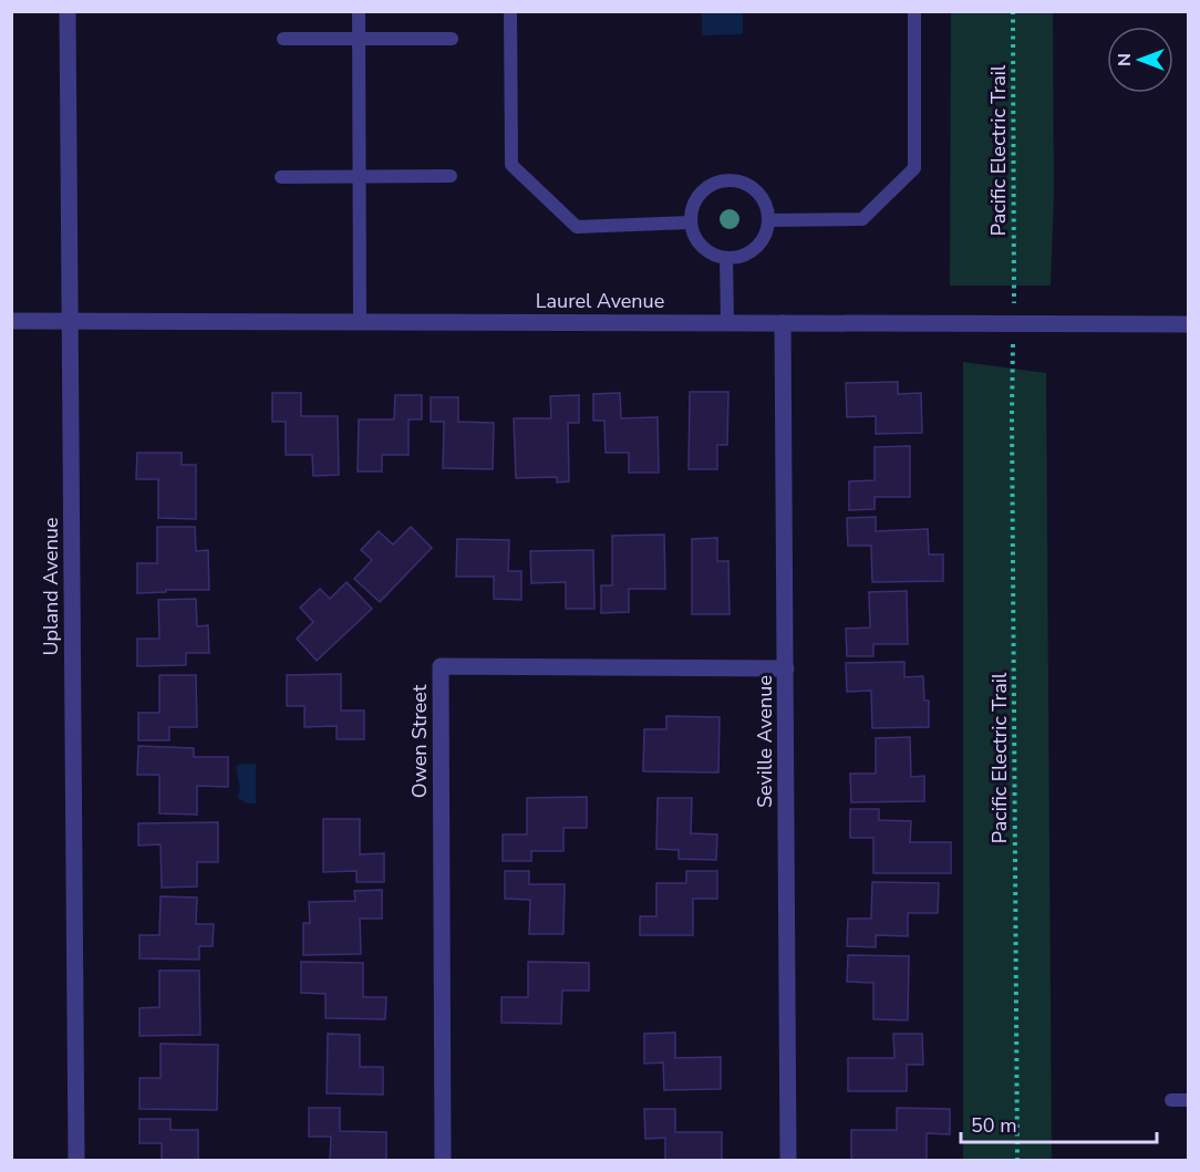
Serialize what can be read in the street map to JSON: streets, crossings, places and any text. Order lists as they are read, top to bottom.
{
  "streets": {
    "street": [
      "Laurel Avenue",
      "Upland Avenue",
      "Owen Street",
      "Seville Avenue"
    ],
    "path": ["Pacific Electric Trail"]
  },
  "crossings": [
    ["Laurel Avenue", "Upland Avenue"],
    ["Laurel Avenue", "Seville Avenue"],
    ["Owen Street", "Seville Avenue"]
  ],
  "scale_bar": "50 m",
  "north": "left"
}
